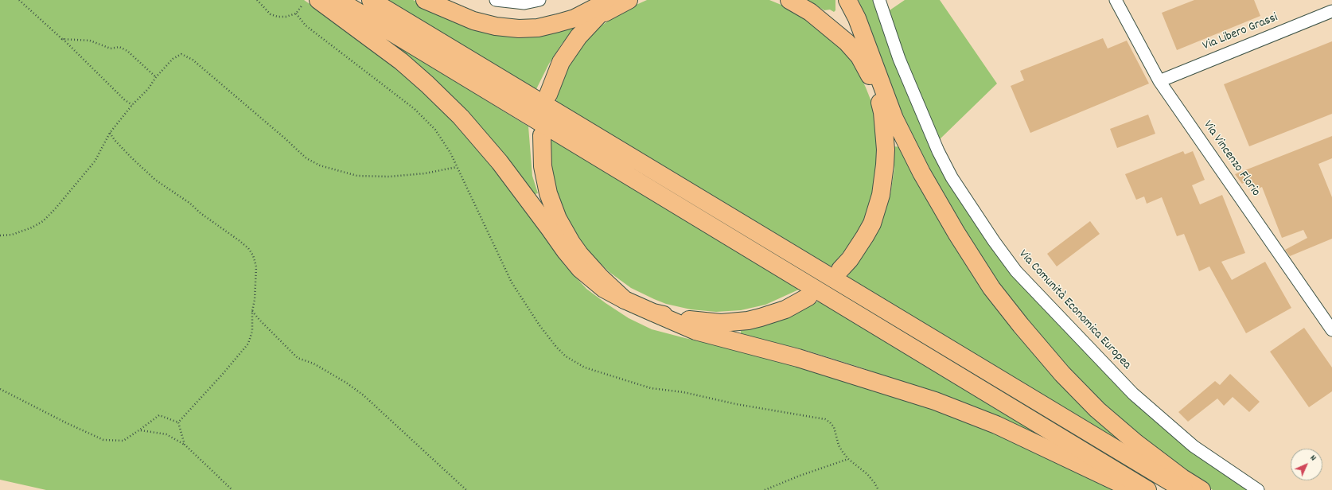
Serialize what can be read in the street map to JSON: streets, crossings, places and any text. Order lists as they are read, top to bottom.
{
  "streets": {
    "street": ["Via Libero Grassi", "Via Vincenzo Florio", "Via Comunità Economica Europea"]
  },
  "crossings": [
    ["Via Libero Grassi", "Via Vincenzo Florio"]
  ],
  "north": "top right"
}
